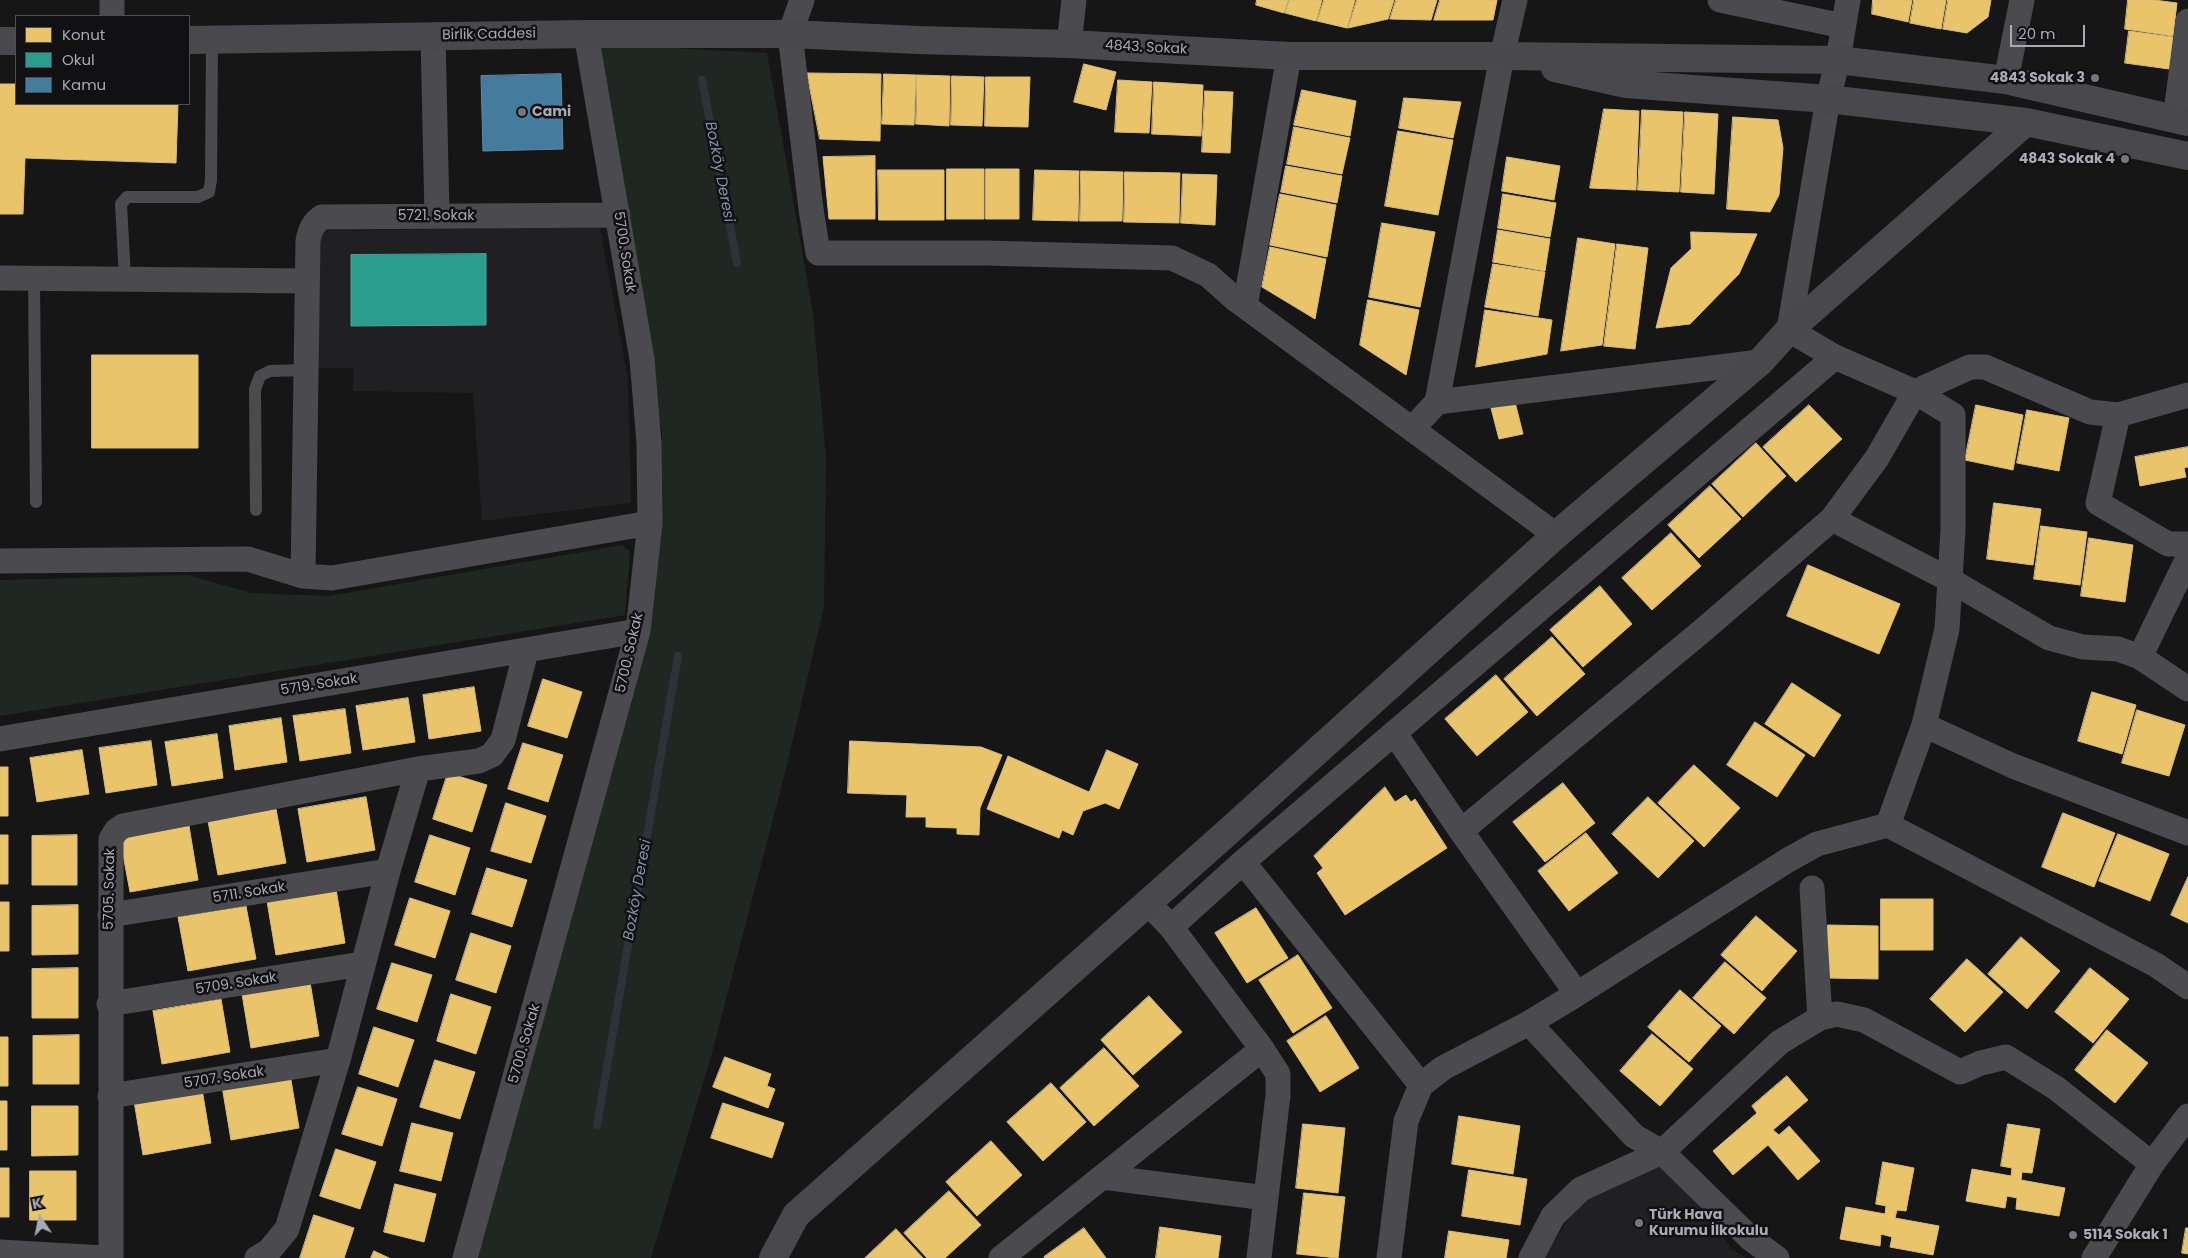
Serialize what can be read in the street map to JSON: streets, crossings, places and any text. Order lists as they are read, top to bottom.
{
  "streets": {
    "street": [
      "Birlik Caddesi",
      "4843. Sokak",
      "5721. Sokak",
      "5700. Sokak",
      "5719. Sokak",
      "5705. Sokak",
      "5711. Sokak",
      "5709. Sokak",
      "5707. Sokak"
    ]
  },
  "crossings": [
    ["Birlik Caddesi", "4843. Sokak"],
    ["Birlik Caddesi", "5700. Sokak"],
    ["5721. Sokak", "5700. Sokak"],
    ["5700. Sokak", "5719. Sokak"],
    ["5719. Sokak", "5705. Sokak"],
    ["5705. Sokak", "5711. Sokak"],
    ["5705. Sokak", "5709. Sokak"],
    ["5705. Sokak", "5707. Sokak"]
  ],
  "water": ["Bozköy Deresi"],
  "places": [
    "4843 Sokak 3",
    "Cami",
    "4843 Sokak 4",
    "Türk Hava Kurumu İlkokulu",
    "5114 Sokak 1"
  ],
  "legend": ["Konut", "Okul", "Kamu"],
  "scale_bar": "20 m",
  "north": "top"
}
